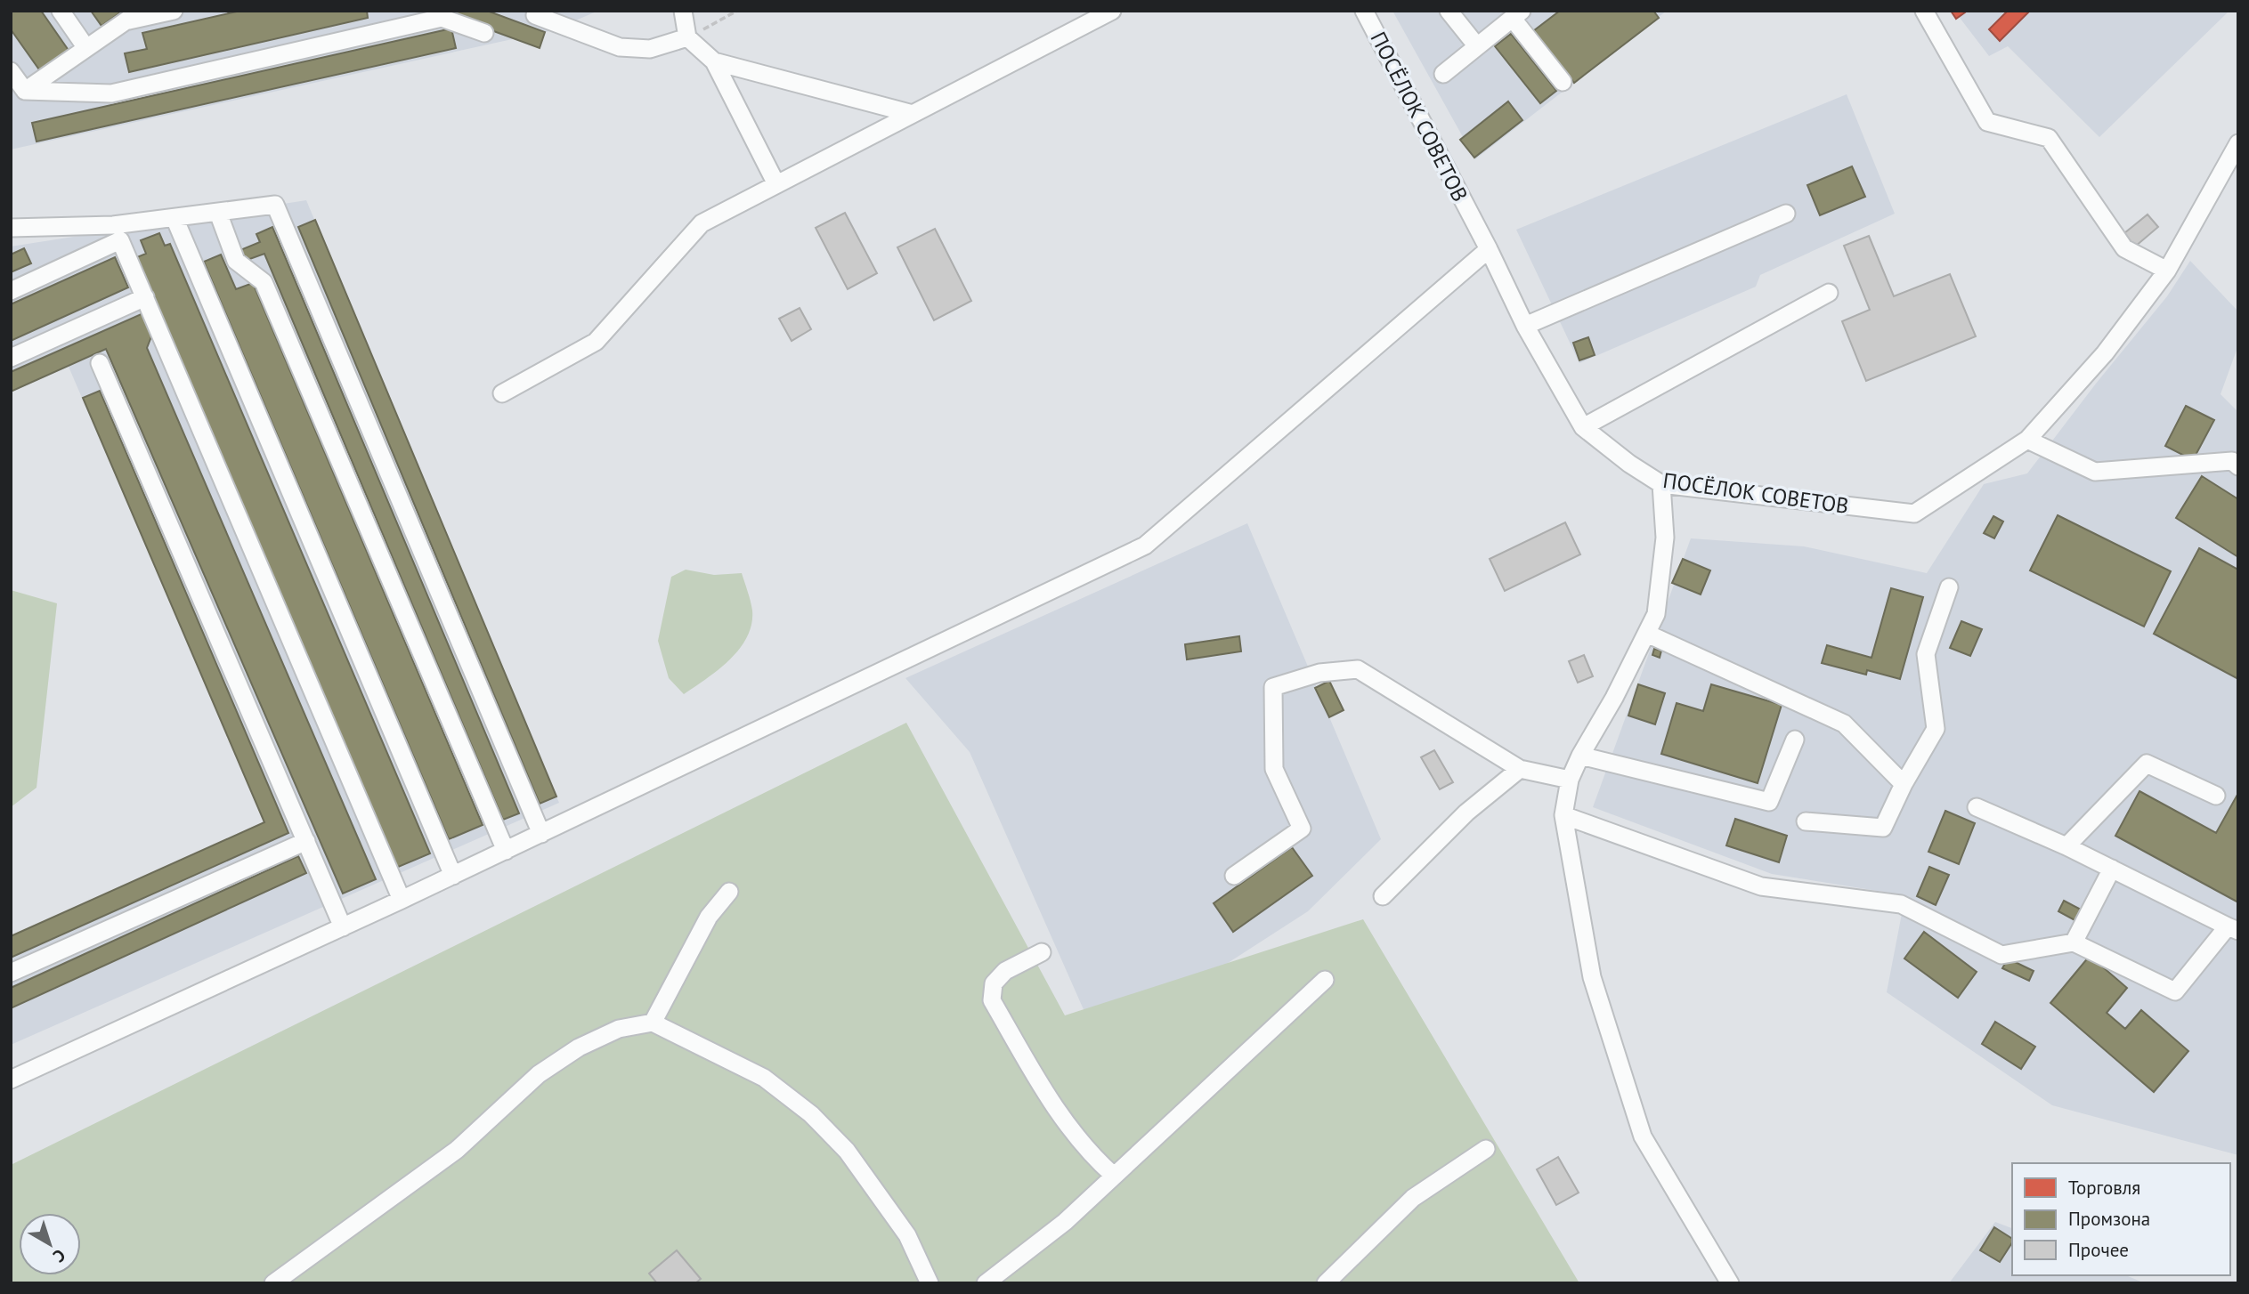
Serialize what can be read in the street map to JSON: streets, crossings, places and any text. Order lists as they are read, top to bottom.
{
  "streets": {
    "street": ["ПОСЁЛОК СОВЕТОВ"]
  },
  "legend": ["Торговля", "Промзона", "Прочее"],
  "north": "bottom right"
}
